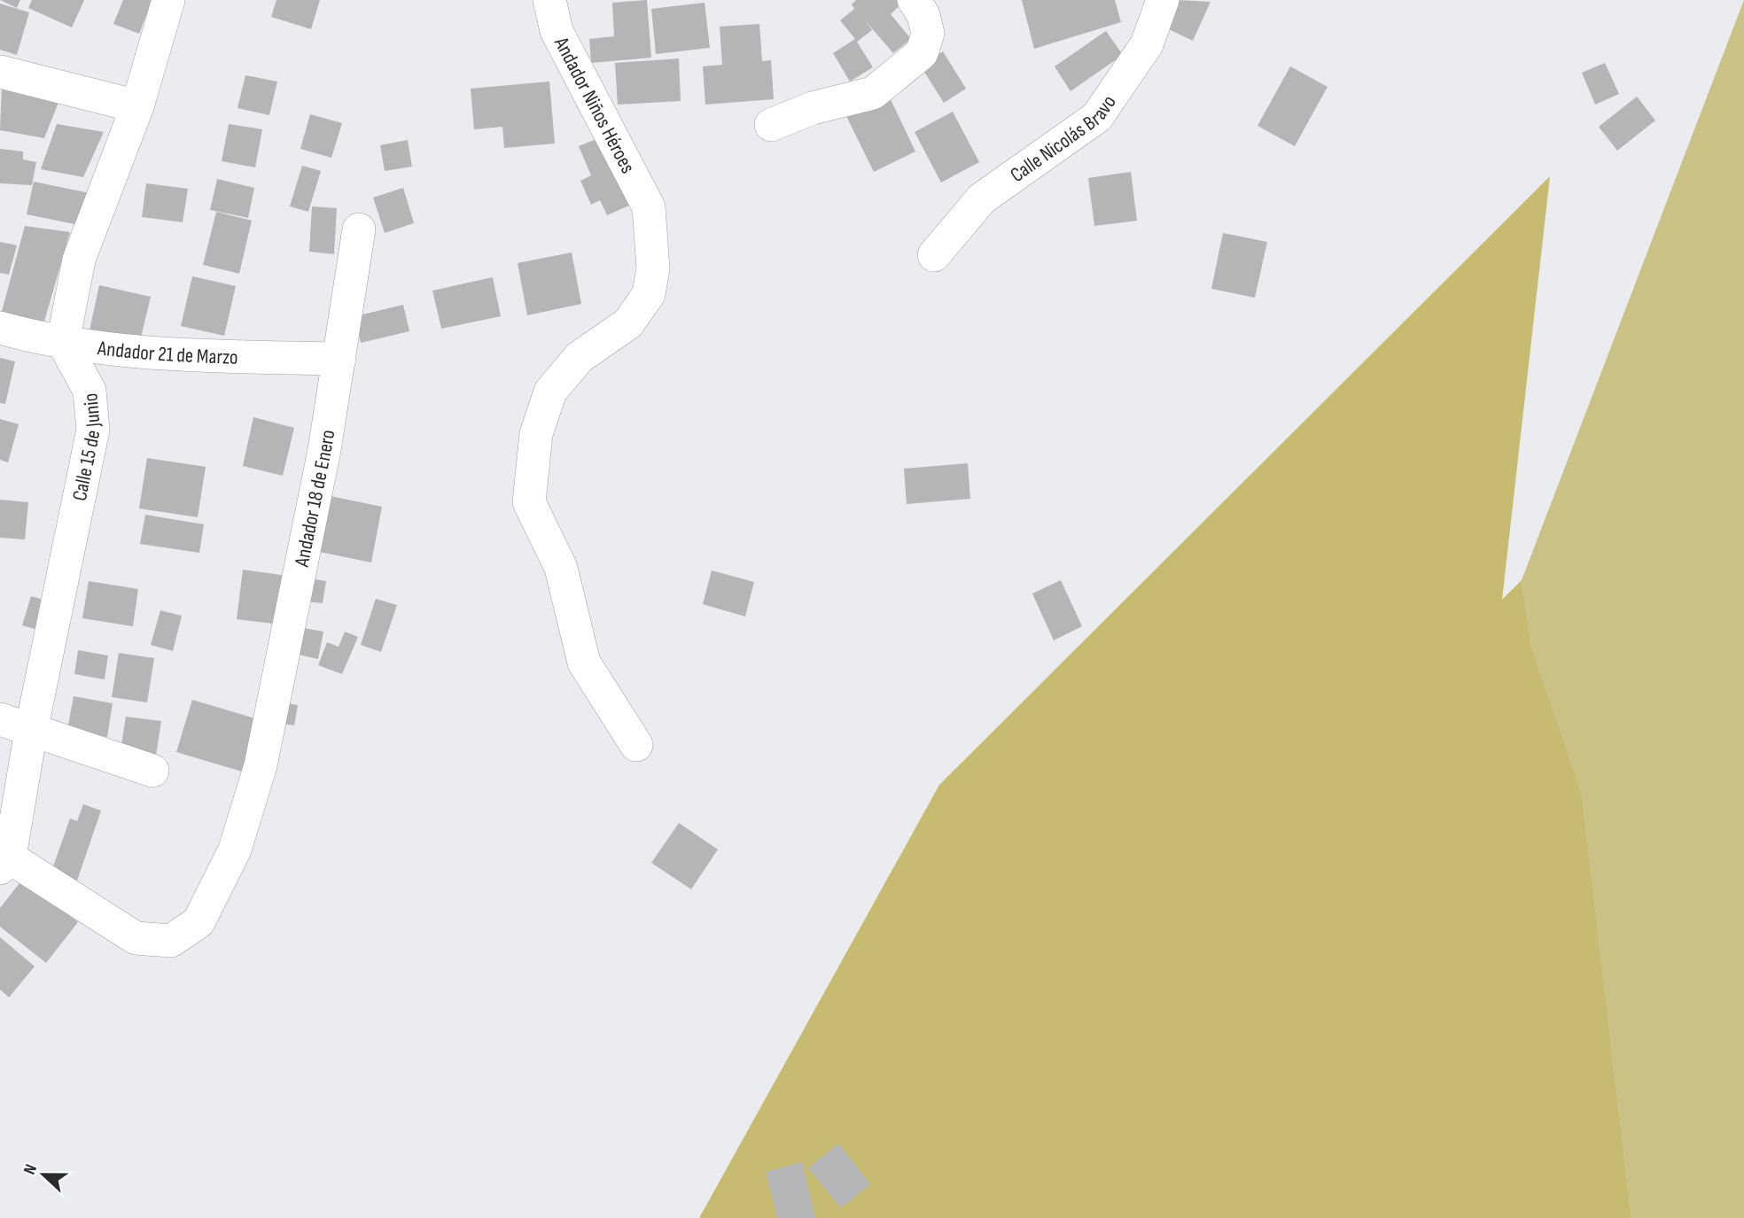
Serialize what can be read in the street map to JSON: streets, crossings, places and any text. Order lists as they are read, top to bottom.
{
  "streets": {
    "street": [
      "Andador Niños Héroes",
      "Calle Nicolás Bravo",
      "Andador 21 de Marzo",
      "Calle 15 de Junio",
      "Andador 18 de Enero"
    ]
  },
  "crossings": [
    ["Andador 21 de Marzo", "Calle 15 de Junio"],
    ["Andador 21 de Marzo", "Andador 18 de Enero"],
    ["Calle 15 de Junio", "Andador 18 de Enero"]
  ],
  "north": "left"
}
